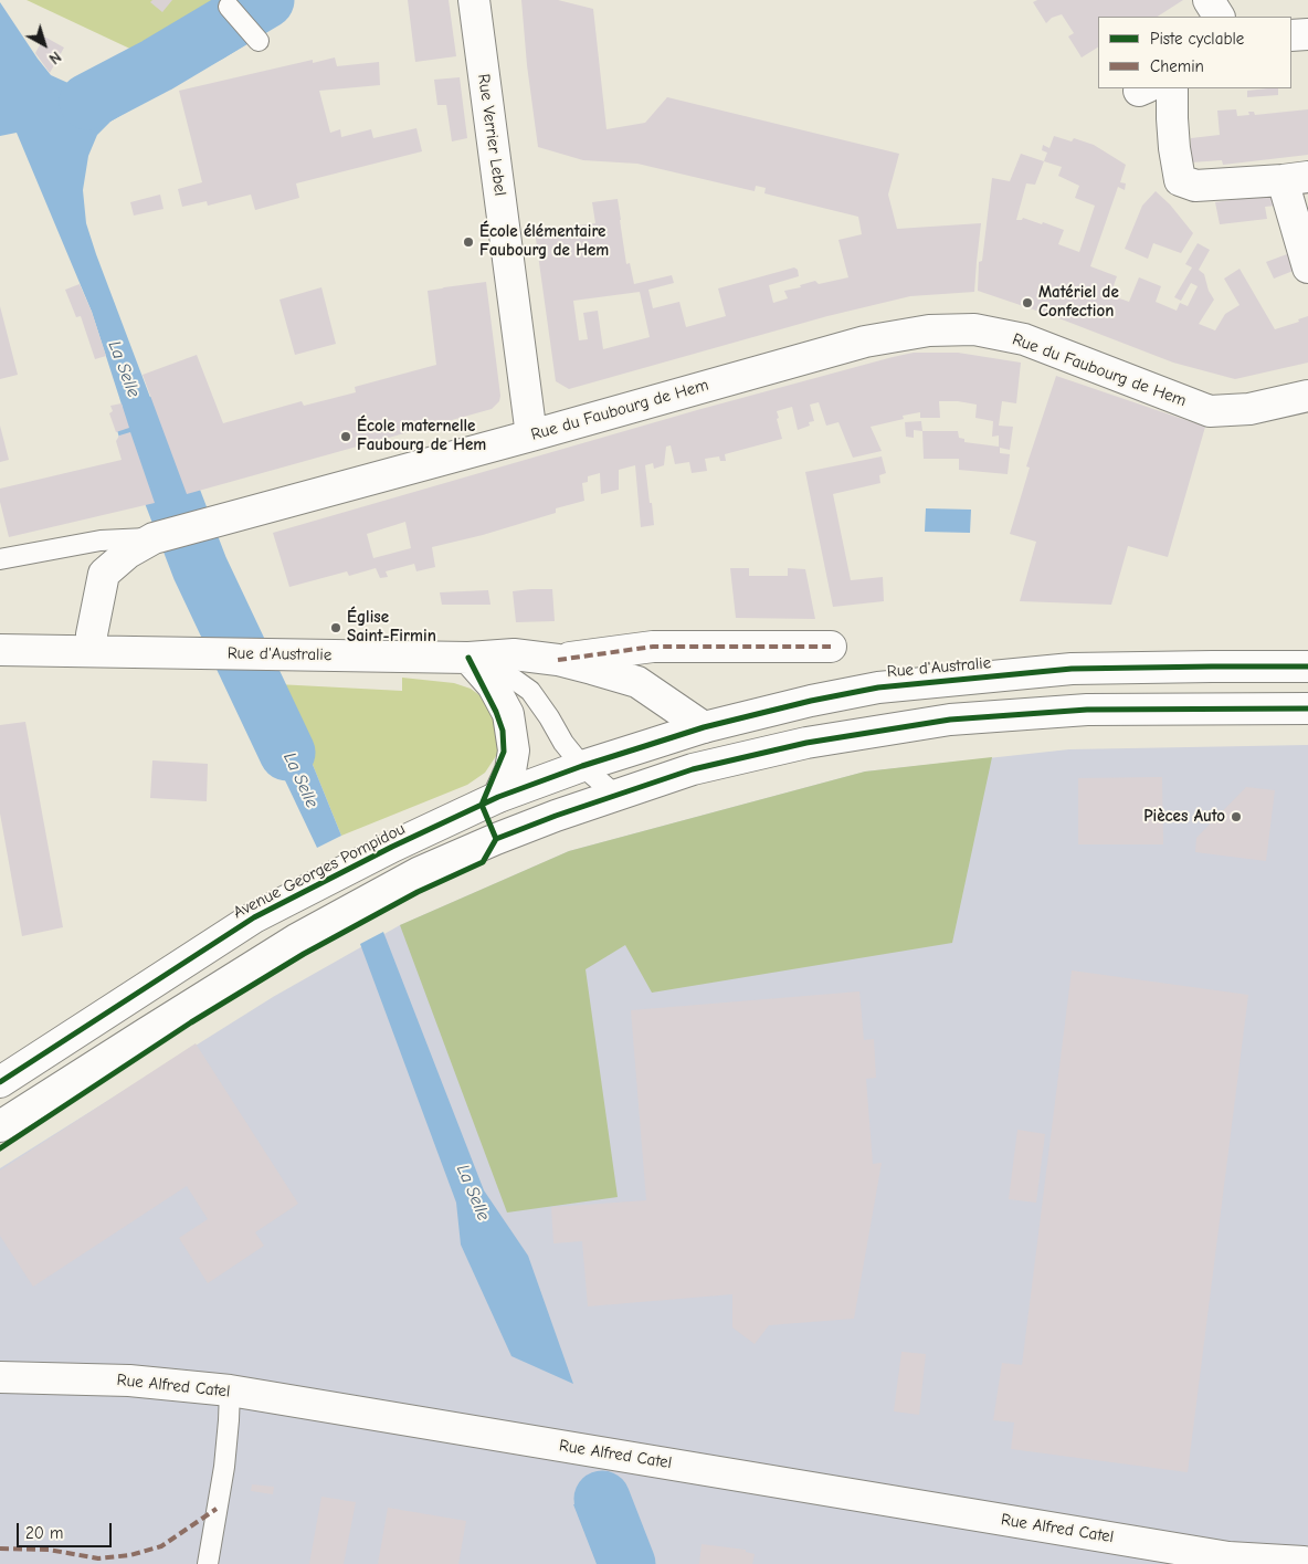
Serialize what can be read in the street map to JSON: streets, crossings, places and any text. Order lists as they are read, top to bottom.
{
  "streets": {
    "street": [
      "Rue Verrier Lebel",
      "Rue du Faubourg de Hem",
      "Rue d'Australie",
      "Avenue Georges Pompidou",
      "Rue Alfred Catel"
    ]
  },
  "crossings": [
    ["Rue Verrier Lebel", "Rue du Faubourg de Hem"],
    ["Rue du Faubourg de Hem", "Rue d'Australie"],
    ["Rue d'Australie", "Avenue Georges Pompidou"]
  ],
  "water": ["La Selle"],
  "places": [
    "École élémentaire Faubourg de Hem",
    "Matériel de Confection",
    "École maternelle Faubourg de Hem",
    "Église Saint-Firmin",
    "Pièces Auto"
  ],
  "legend": ["Piste cyclable", "Chemin"],
  "scale_bar": "20 m",
  "north": "bottom right"
}
